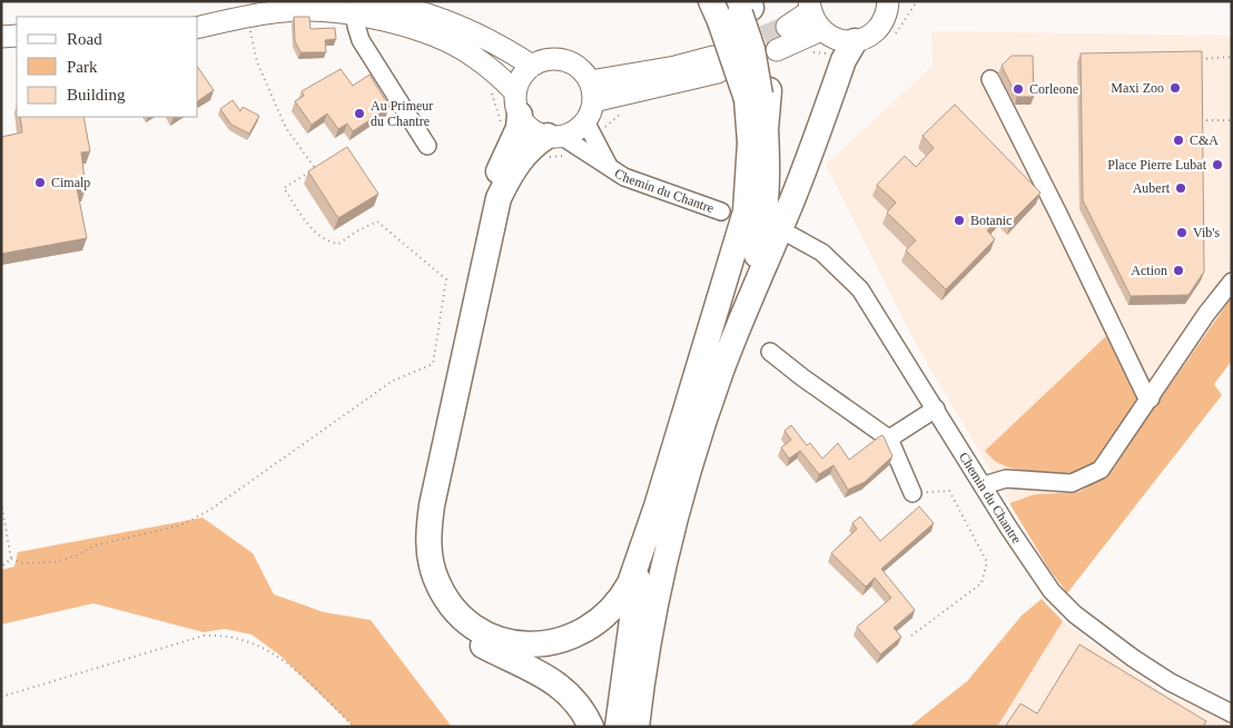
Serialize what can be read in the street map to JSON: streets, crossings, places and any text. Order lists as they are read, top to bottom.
{
  "streets": {
    "street": ["Chemin du Chantre"]
  },
  "places": [
    "Maxi Zoo",
    "Corleone",
    "Au Primeur du Chantre",
    "C&A",
    "Place Pierre Lubat",
    "Cimalp",
    "Aubert",
    "Botanic",
    "Vib's",
    "Action"
  ],
  "legend": ["Road", "Park", "Building"]
}
